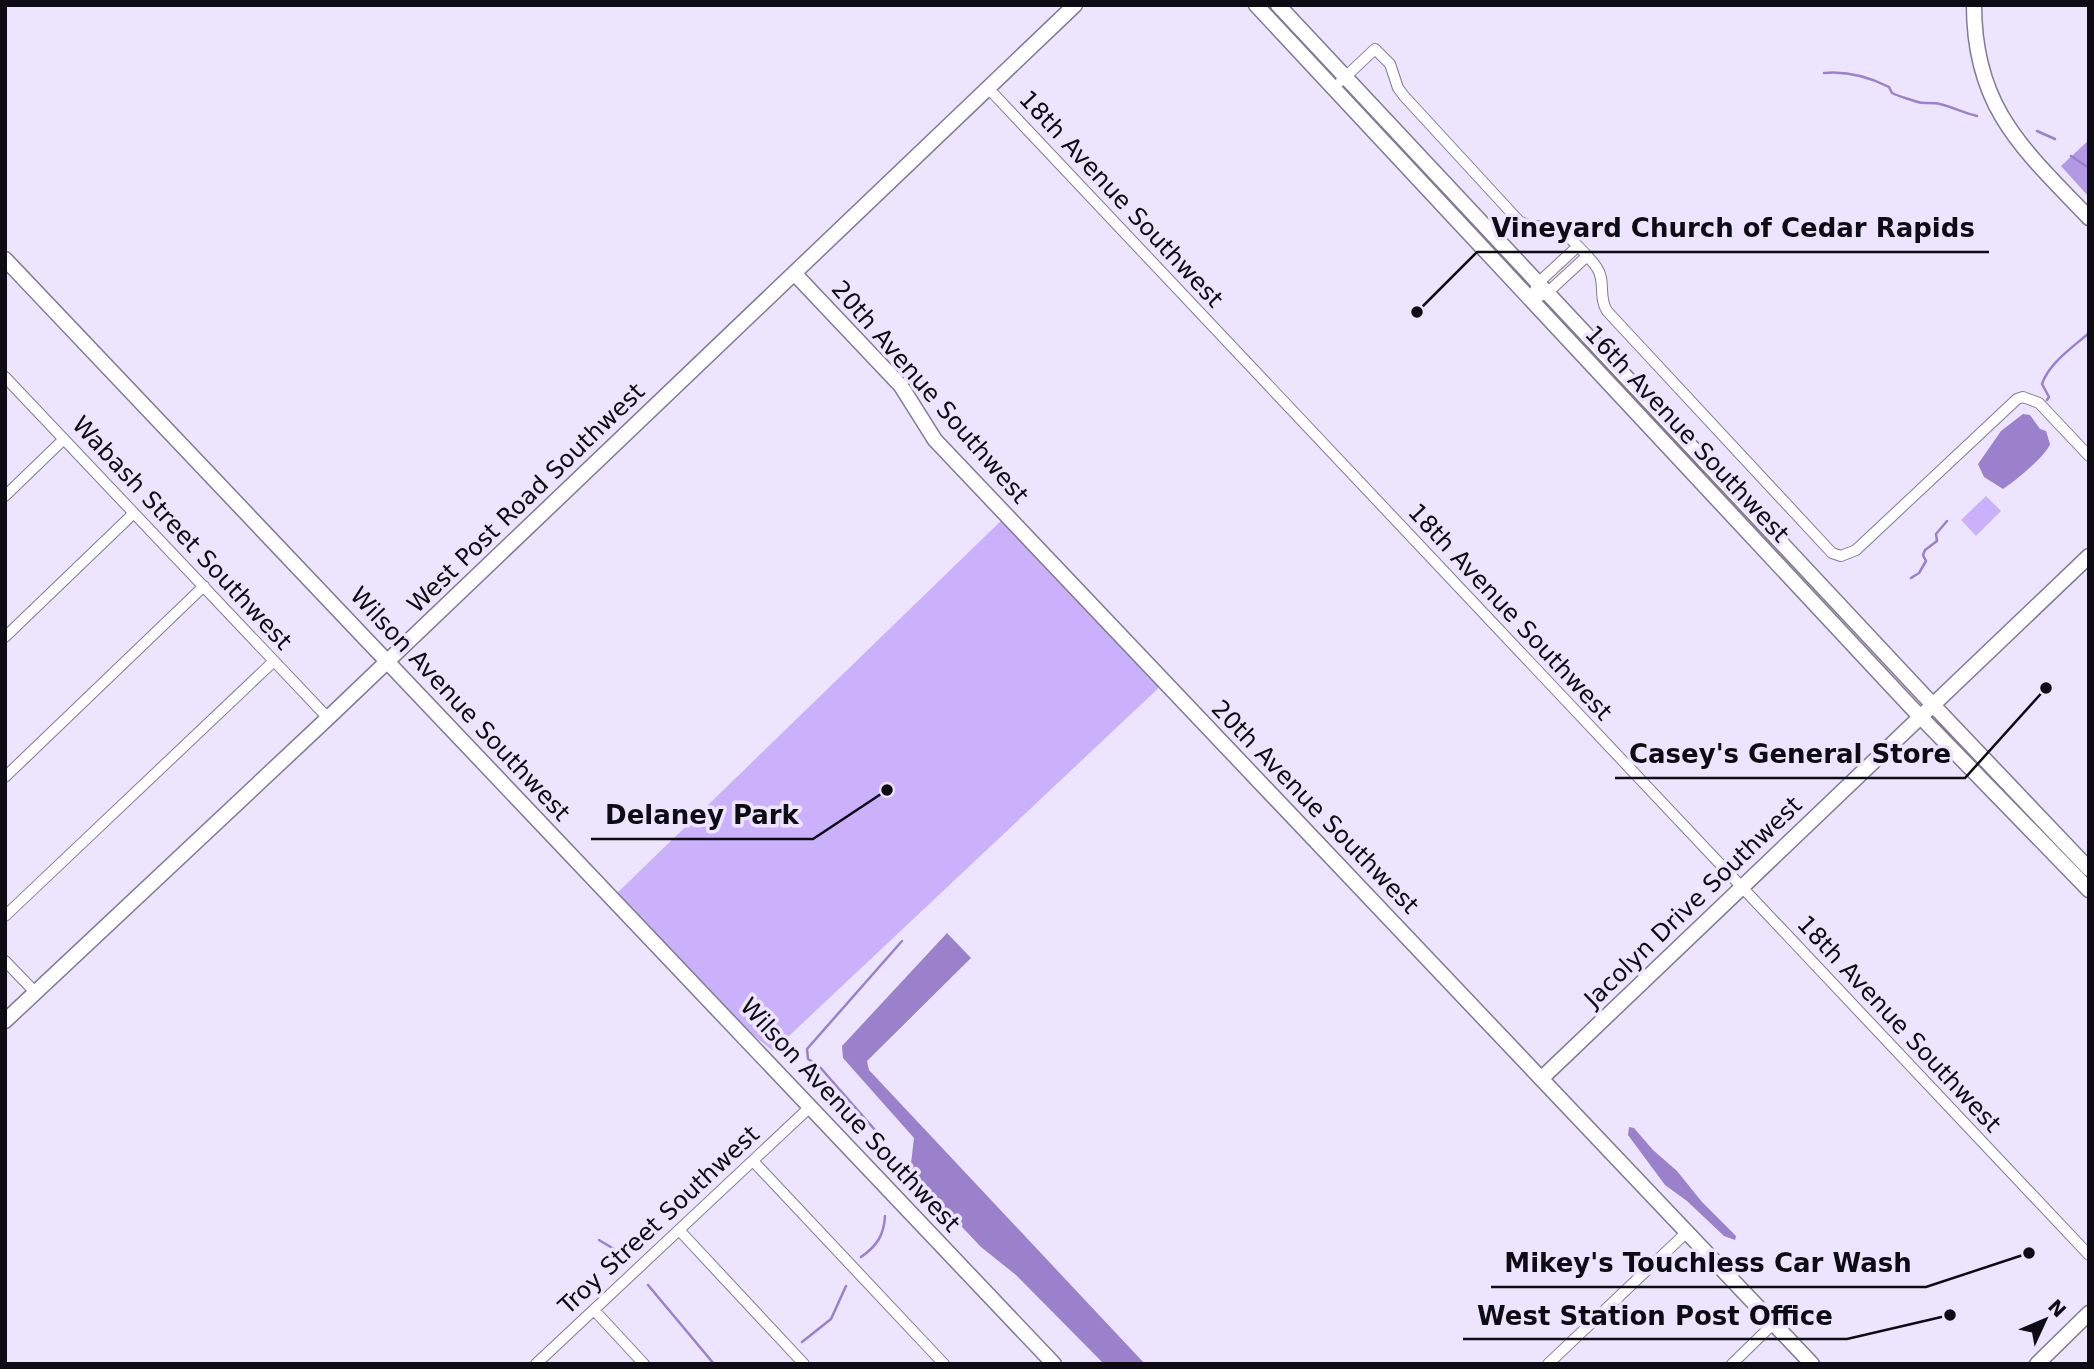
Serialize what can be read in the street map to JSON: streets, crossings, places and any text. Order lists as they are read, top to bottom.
{
  "streets": {
    "street": [
      "18th Avenue Southwest",
      "20th Avenue Southwest",
      "16th Avenue Southwest",
      "West Post Road Southwest",
      "Wabash Street Southwest",
      "Wilson Avenue Southwest",
      "Jacolyn Drive Southwest",
      "Troy Street Southwest"
    ]
  },
  "crossings": [
    ["18th Avenue Southwest", "West Post Road Southwest"],
    ["18th Avenue Southwest", "Jacolyn Drive Southwest"],
    ["20th Avenue Southwest", "West Post Road Southwest"],
    ["20th Avenue Southwest", "Jacolyn Drive Southwest"],
    ["16th Avenue Southwest", "Jacolyn Drive Southwest"],
    ["West Post Road Southwest", "Wabash Street Southwest"],
    ["West Post Road Southwest", "Wilson Avenue Southwest"],
    ["Wilson Avenue Southwest", "Troy Street Southwest"]
  ],
  "places": [
    "Vineyard Church of Cedar Rapids",
    "Casey's General Store",
    "Delaney Park",
    "Mikey's Touchless Car Wash",
    "West Station Post Office"
  ],
  "north": "top right"
}
